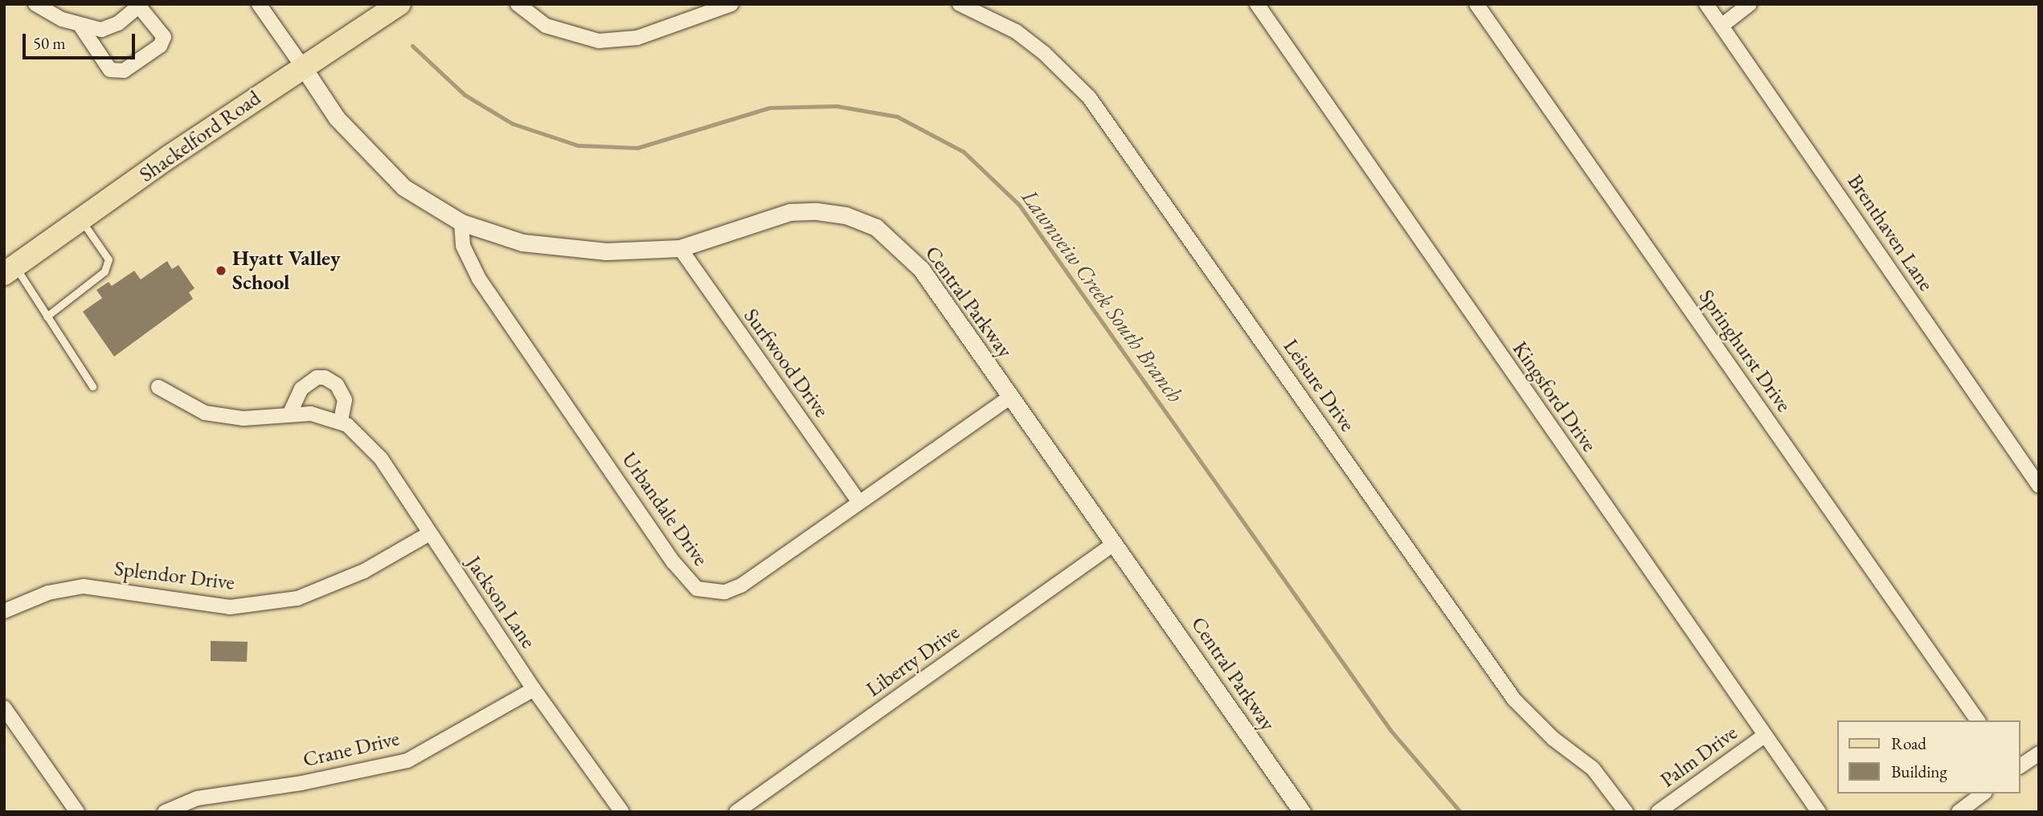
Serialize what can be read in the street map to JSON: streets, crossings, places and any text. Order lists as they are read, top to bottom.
{
  "streets": {
    "main road": ["Shackelford Road"],
    "street": [
      "Brenthaven Lane",
      "Central Parkway",
      "Springhurst Drive",
      "Surfwood Drive",
      "Leisure Drive",
      "Kingsford Drive",
      "Urbandale Drive",
      "Splendor Drive",
      "Jackson Lane",
      "Liberty Drive",
      "Crane Drive",
      "Palm Drive"
    ]
  },
  "crossings": [
    ["Shackelford Road", "Central Parkway"],
    ["Central Parkway", "Surfwood Drive"],
    ["Central Parkway", "Urbandale Drive"],
    ["Central Parkway", "Liberty Drive"],
    ["Surfwood Drive", "Urbandale Drive"],
    ["Kingsford Drive", "Palm Drive"],
    ["Splendor Drive", "Jackson Lane"],
    ["Jackson Lane", "Crane Drive"]
  ],
  "water": ["Lawnveiw Creek South Branch"],
  "places": ["Hyatt Valley School"],
  "legend": ["Road", "Building"],
  "scale_bar": "50 m"
}
